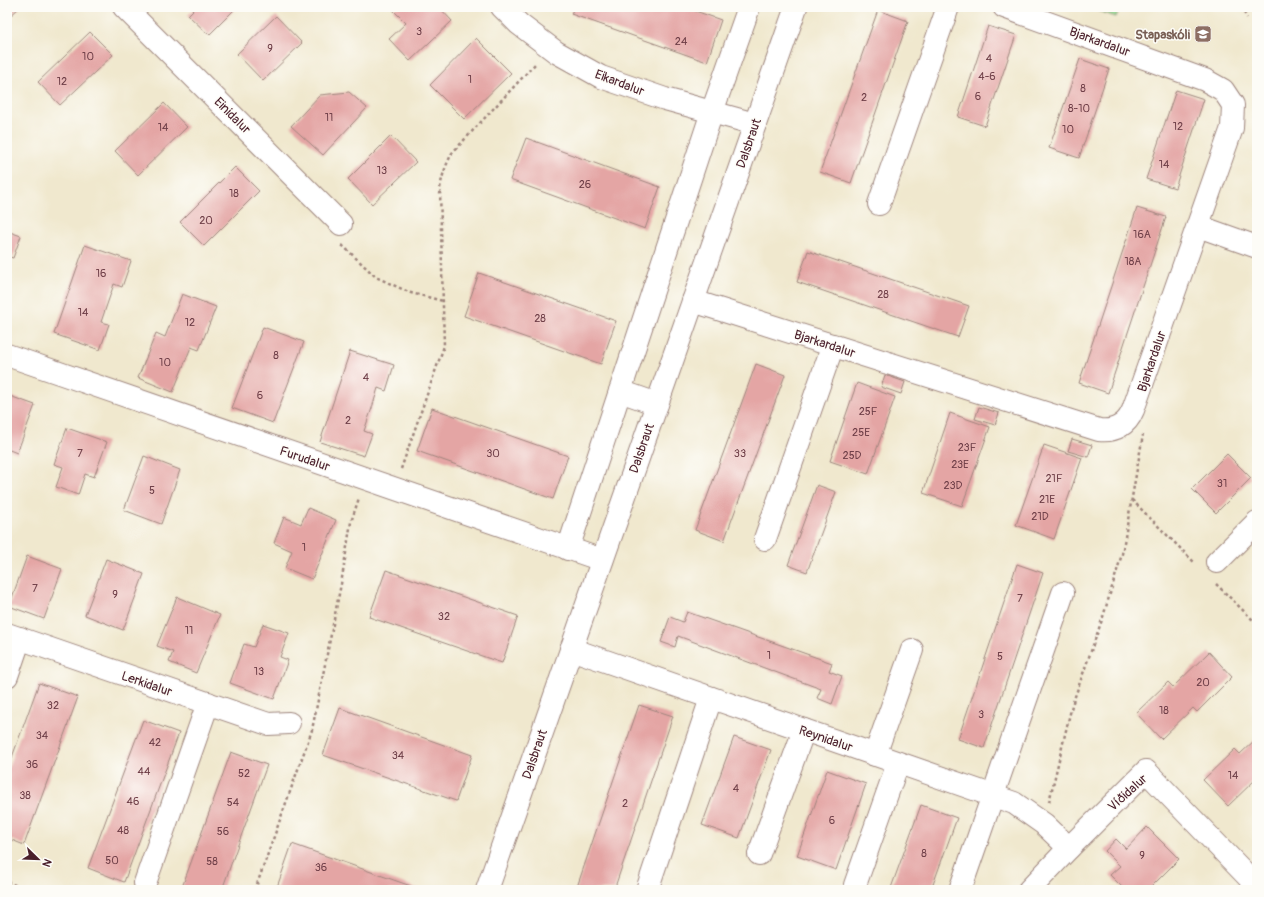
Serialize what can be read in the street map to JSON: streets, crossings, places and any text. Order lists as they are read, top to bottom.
{
  "streets": {
    "street": [
      "Bjarkardalur",
      "Eikardalur",
      "Einidalur",
      "Dalsbraut",
      "Furudalur",
      "Lerkidalur",
      "Reynidalur",
      "Víðidalur"
    ]
  },
  "crossings": [
    ["Bjarkardalur", "Dalsbraut"],
    ["Eikardalur", "Dalsbraut"],
    ["Dalsbraut", "Furudalur"],
    ["Dalsbraut", "Reynidalur"],
    ["Reynidalur", "Víðidalur"]
  ],
  "places": {
    "school or university": ["Stapaskóli"]
  },
  "house_numbers": [
    "3",
    "24",
    "9",
    "10",
    "4",
    "4-6",
    "1",
    "12",
    "8",
    "6",
    "2",
    "8-10",
    "11",
    "12",
    "14",
    "10",
    "14",
    "13",
    "26",
    "18",
    "20",
    "16A",
    "18A",
    "16",
    "28",
    "14",
    "28",
    "12",
    "8",
    "10",
    "4",
    "6",
    "25F",
    "2",
    "25E",
    "23F",
    "7",
    "30",
    "33",
    "25D",
    "23E",
    "21F",
    "31",
    "23D",
    "5",
    "21E",
    "21D",
    "1",
    "7",
    "9",
    "7",
    "32",
    "11",
    "1",
    "5",
    "13",
    "20",
    "32",
    "18",
    "3",
    "34",
    "42",
    "34",
    "36",
    "44",
    "52",
    "14",
    "4",
    "38",
    "46",
    "54",
    "2",
    "6",
    "48",
    "56",
    "8",
    "9",
    "50",
    "58",
    "36"
  ],
  "north": "bottom right"
}
